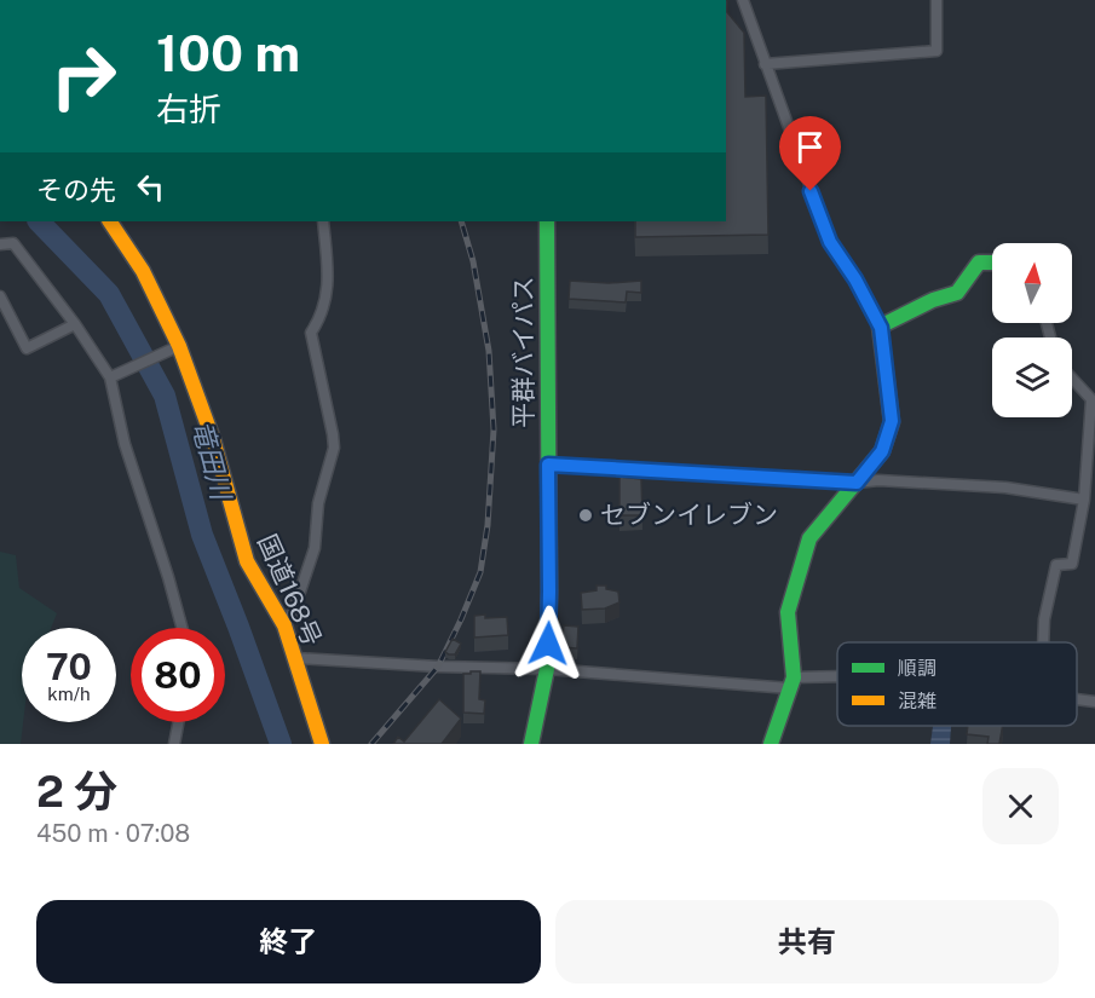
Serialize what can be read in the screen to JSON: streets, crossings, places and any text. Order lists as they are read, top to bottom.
{
  "streets": {
    "main road": ["平群バイパス", "国道168号"]
  },
  "water": ["竜田川"],
  "places": ["セブンイレブン"],
  "legend": ["順調", "混雑"],
  "north": "top",
  "page": {
    "turn": ["100 m", "右折"],
    "then": "その先",
    "speed": "70 km/h",
    "limit": "80",
    "heading": ["2 分", "450 m · 07:08"],
    "buttons": ["終了", "共有"]
  }
}
